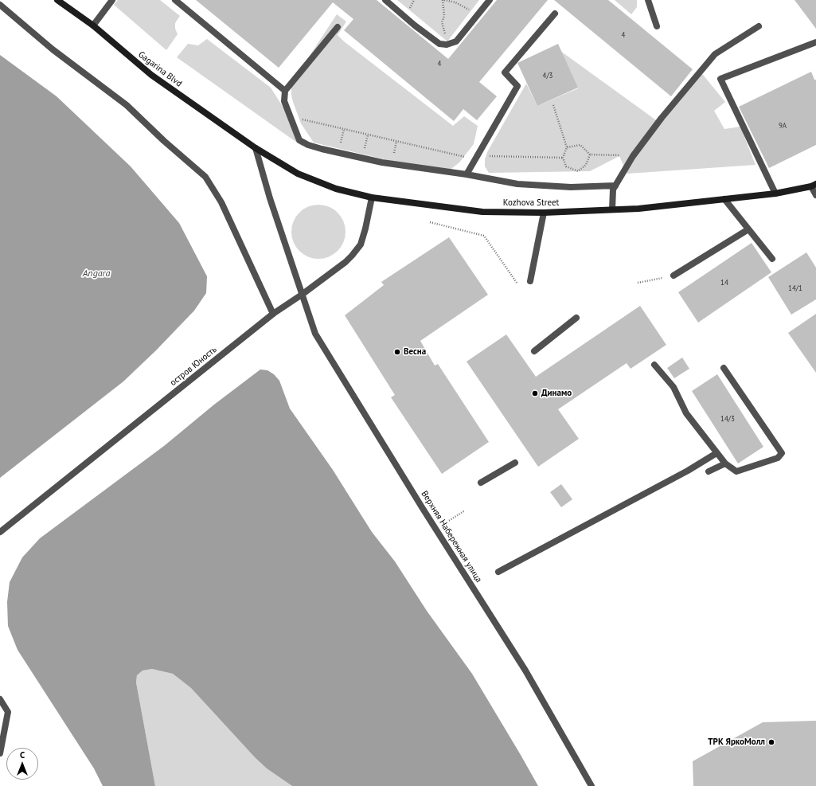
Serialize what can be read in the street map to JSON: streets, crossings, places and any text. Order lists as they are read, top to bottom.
{
  "streets": {
    "street": [
      "Gagarina Blvd",
      "Kozhova Street",
      "остров Юность",
      "Верхняя Набережная улица"
    ]
  },
  "crossings": [
    ["Gagarina Blvd", "Kozhova Street"],
    ["Gagarina Blvd", "Верхняя Набережная улица"],
    ["Kozhova Street", "остров Юность"],
    ["Kozhova Street", "Верхняя Набережная улица"],
    ["остров Юность", "Верхняя Набережная улица"]
  ],
  "water": ["Angara"],
  "places": ["Весна", "Динамо", "ТРК ЯркоМолл"],
  "house_numbers": [
    "4",
    "4",
    "4/3",
    "9А",
    "14",
    "14/1",
    "14/3"
  ],
  "north": "top"
}
